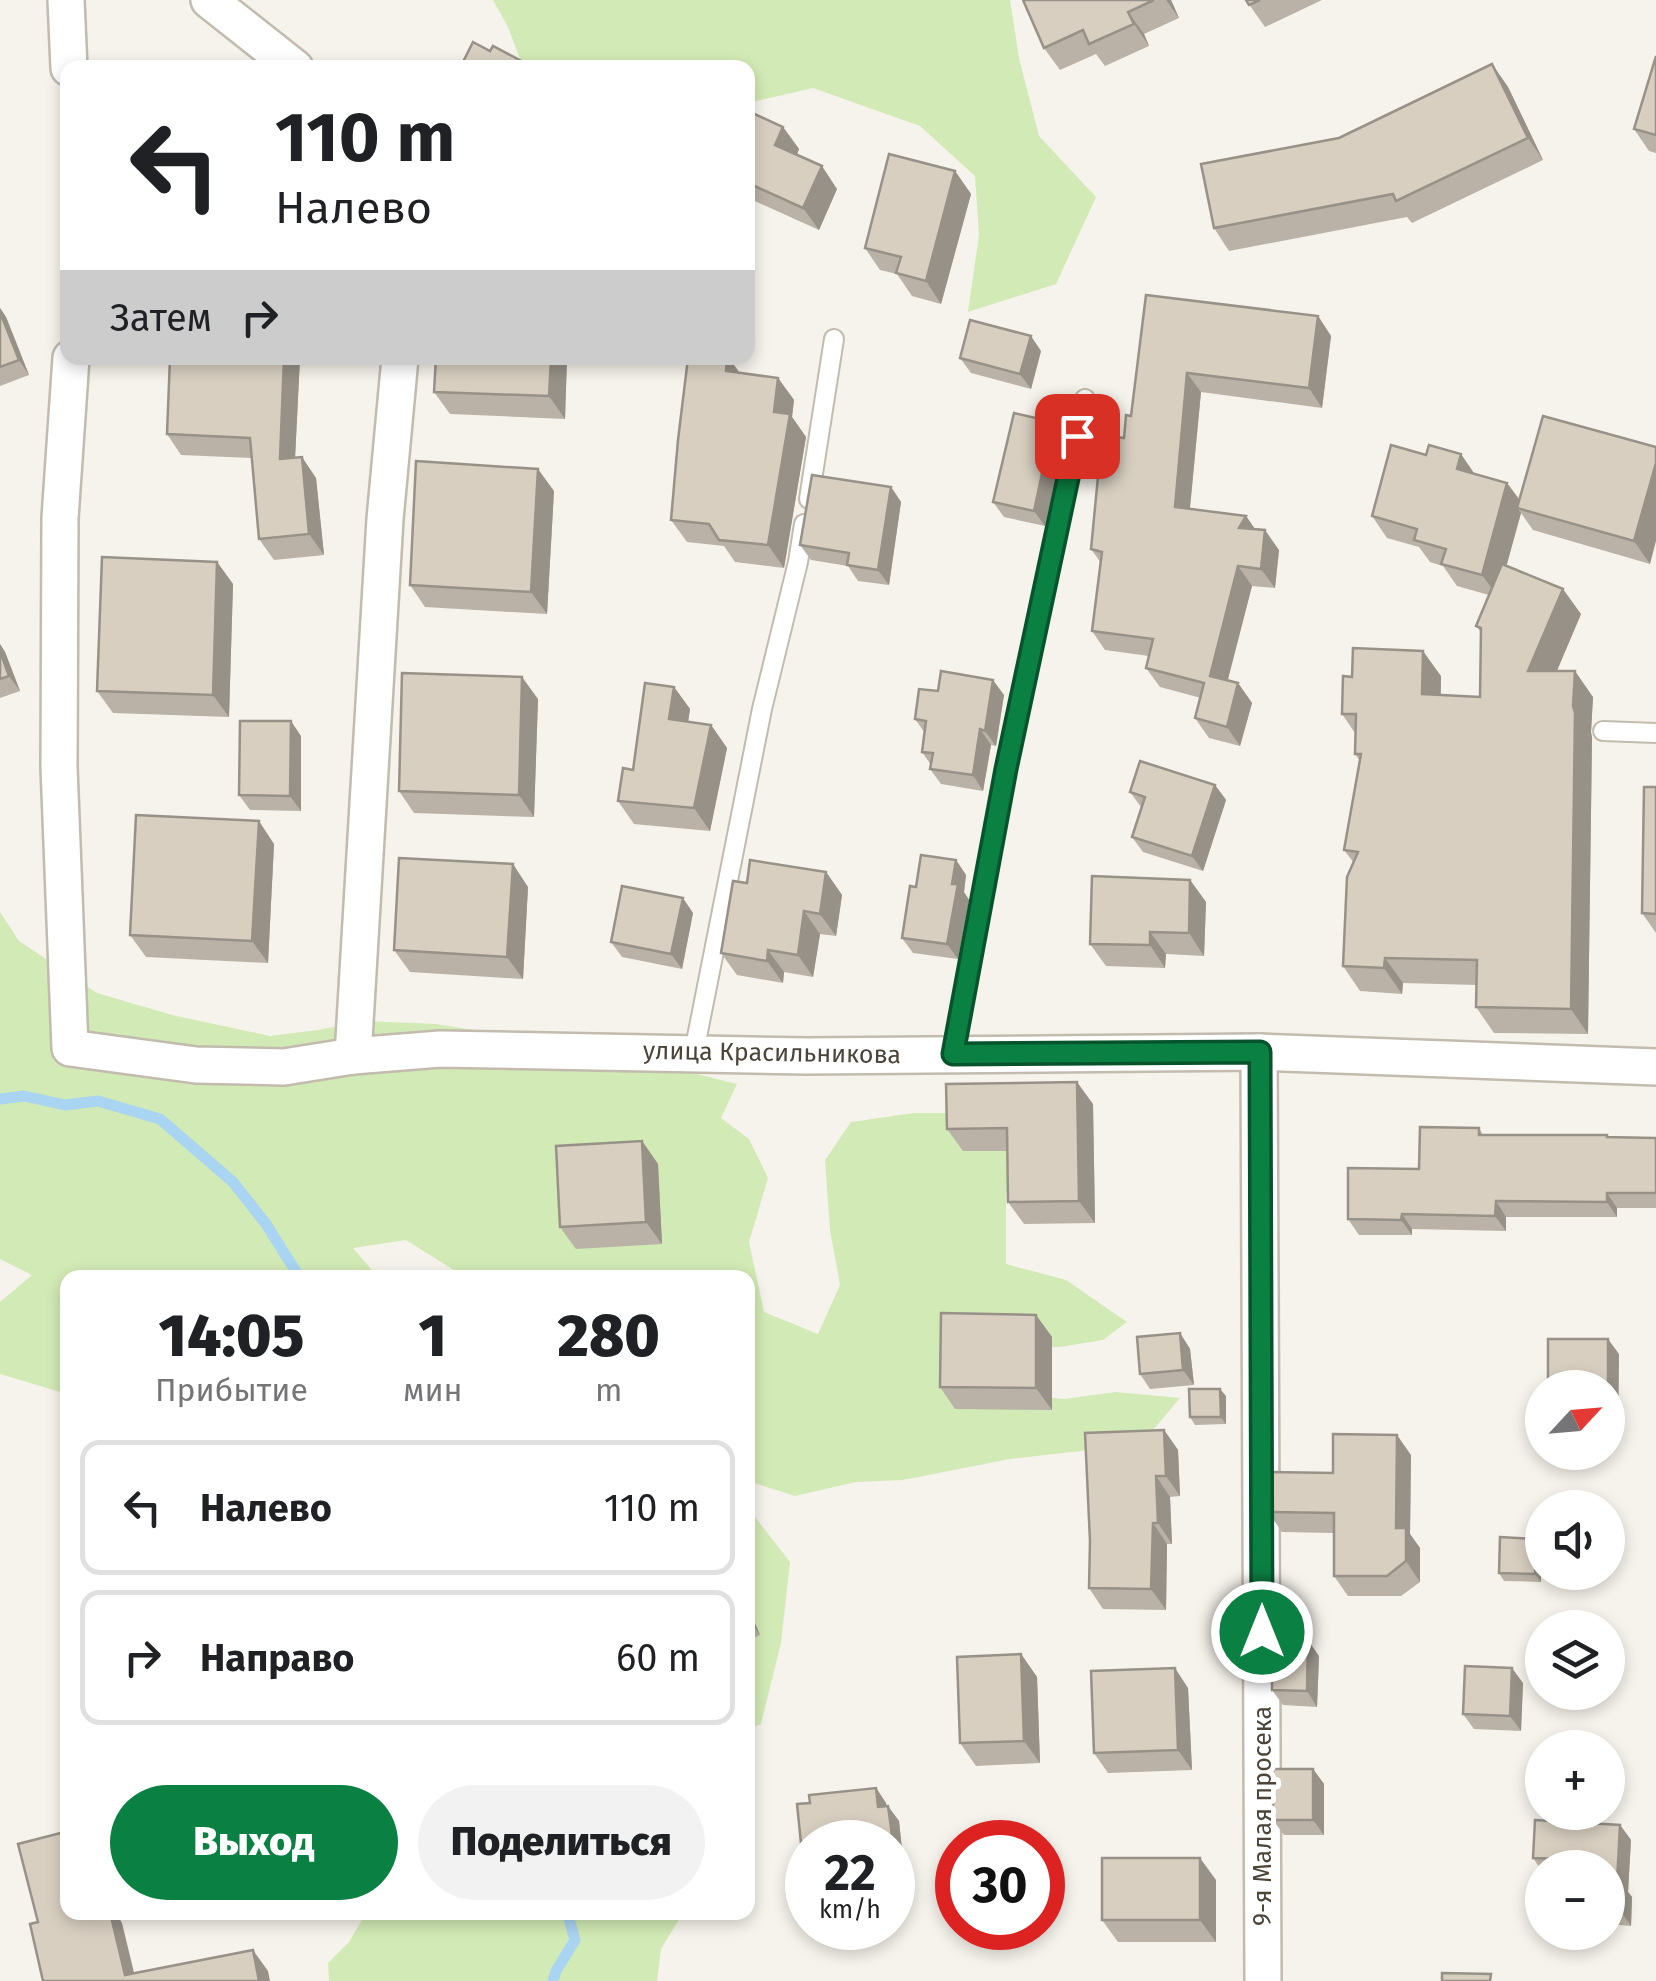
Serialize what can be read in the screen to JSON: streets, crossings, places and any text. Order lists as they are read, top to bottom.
{
  "streets": {
    "street": ["улица Красильникова", "9-я Малая просека"]
  },
  "crossings": [
    ["улица Красильникова", "9-я Малая просека"]
  ],
  "north": "top right",
  "page": {
    "turn": ["110 m", "Налево"],
    "then": "Затем",
    "eta": [
      "14:05",
      "Прибытие",
      "1",
      "мин",
      "280",
      "m"
    ],
    "map_buttons": ["+", "−"],
    "list": [
      {
        "name": "Налево",
        "value": "110 m"
      },
      {
        "name": "Направо",
        "value": "60 m"
      }
    ],
    "buttons": ["Выход", "Поделиться"],
    "speed": "22 km/h",
    "limit": "30"
  }
}
